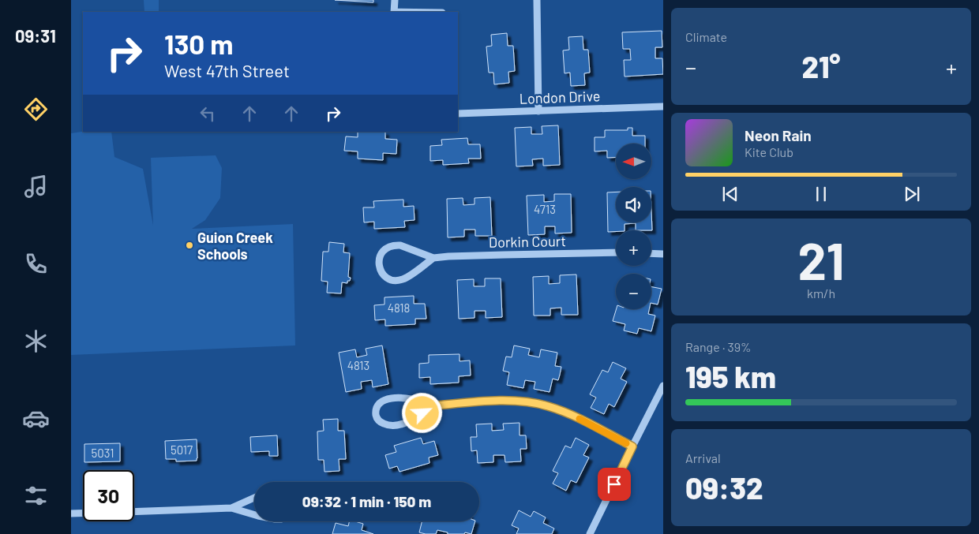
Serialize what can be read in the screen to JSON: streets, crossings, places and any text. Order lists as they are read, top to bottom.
{
  "streets": {
    "street": ["London Drive", "Dorkin Court"]
  },
  "places": ["Guion Creek Schools"],
  "house_numbers": [
    "4713",
    "4818",
    "4813",
    "5017",
    "5031"
  ],
  "north": "left",
  "page": {
    "tabs": "09:31",
    "tile": [
      "Climate",
      ["21", "km/h"],
      ["Range · 39%", "195 km"],
      ["Arrival", "09:32"]
    ],
    "turn": ["130 m", "West 47th Street"],
    "heat": ["−", "21°", "+"],
    "song": ["Neon Rain", "Kite Club"],
    "map_buttons": ["+", "−"],
    "limit": "30",
    "trip": "09:32 · 1 min · 150 m"
  }
}
